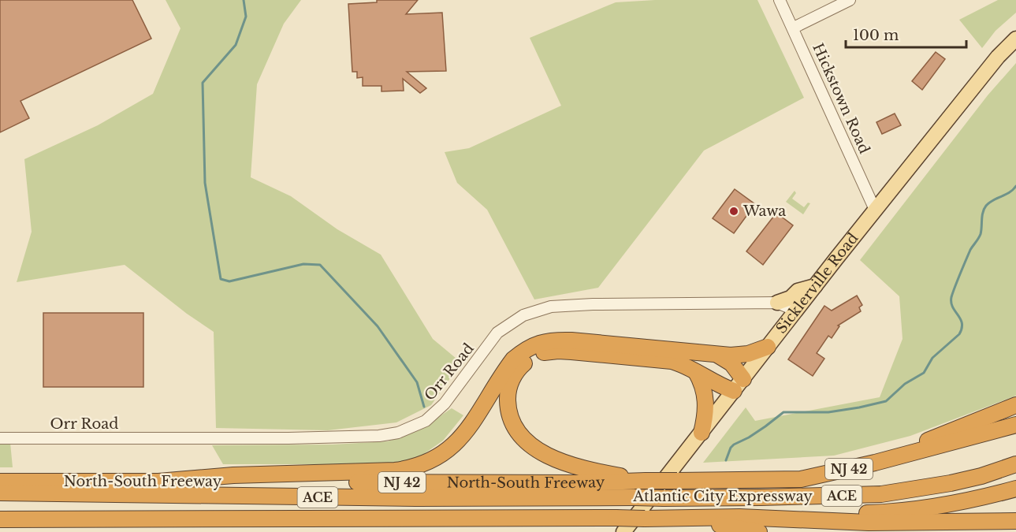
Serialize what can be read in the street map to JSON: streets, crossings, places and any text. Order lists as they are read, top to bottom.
{
  "streets": {
    "highway": [
      "NJ 42",
      "North-South Freeway",
      "ACE",
      "Atlantic City Expressway"
    ],
    "main road": ["Sicklerville Road"],
    "street": ["Hickstown Road", "Orr Road"]
  },
  "crossings": [
    ["Hickstown Road", "Sicklerville Road"],
    ["Sicklerville Road", "Orr Road"]
  ],
  "places": ["Wawa"],
  "scale_bar": "100 m"
}
